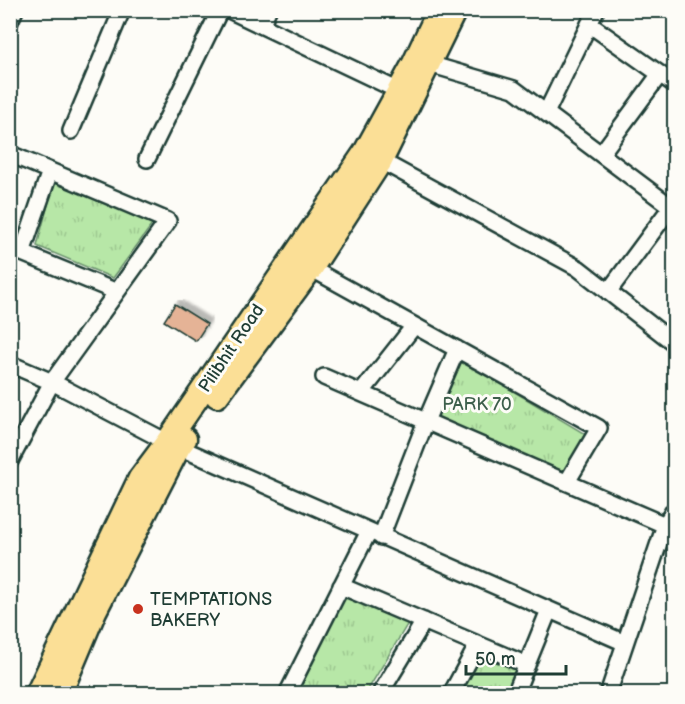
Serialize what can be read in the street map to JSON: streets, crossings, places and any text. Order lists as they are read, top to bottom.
{
  "streets": {
    "highway": ["Pilibhit Road"]
  },
  "parks": ["PARK 70"],
  "places": ["TEMPTATIONS BAKERY"],
  "scale_bar": "50 m"
}
